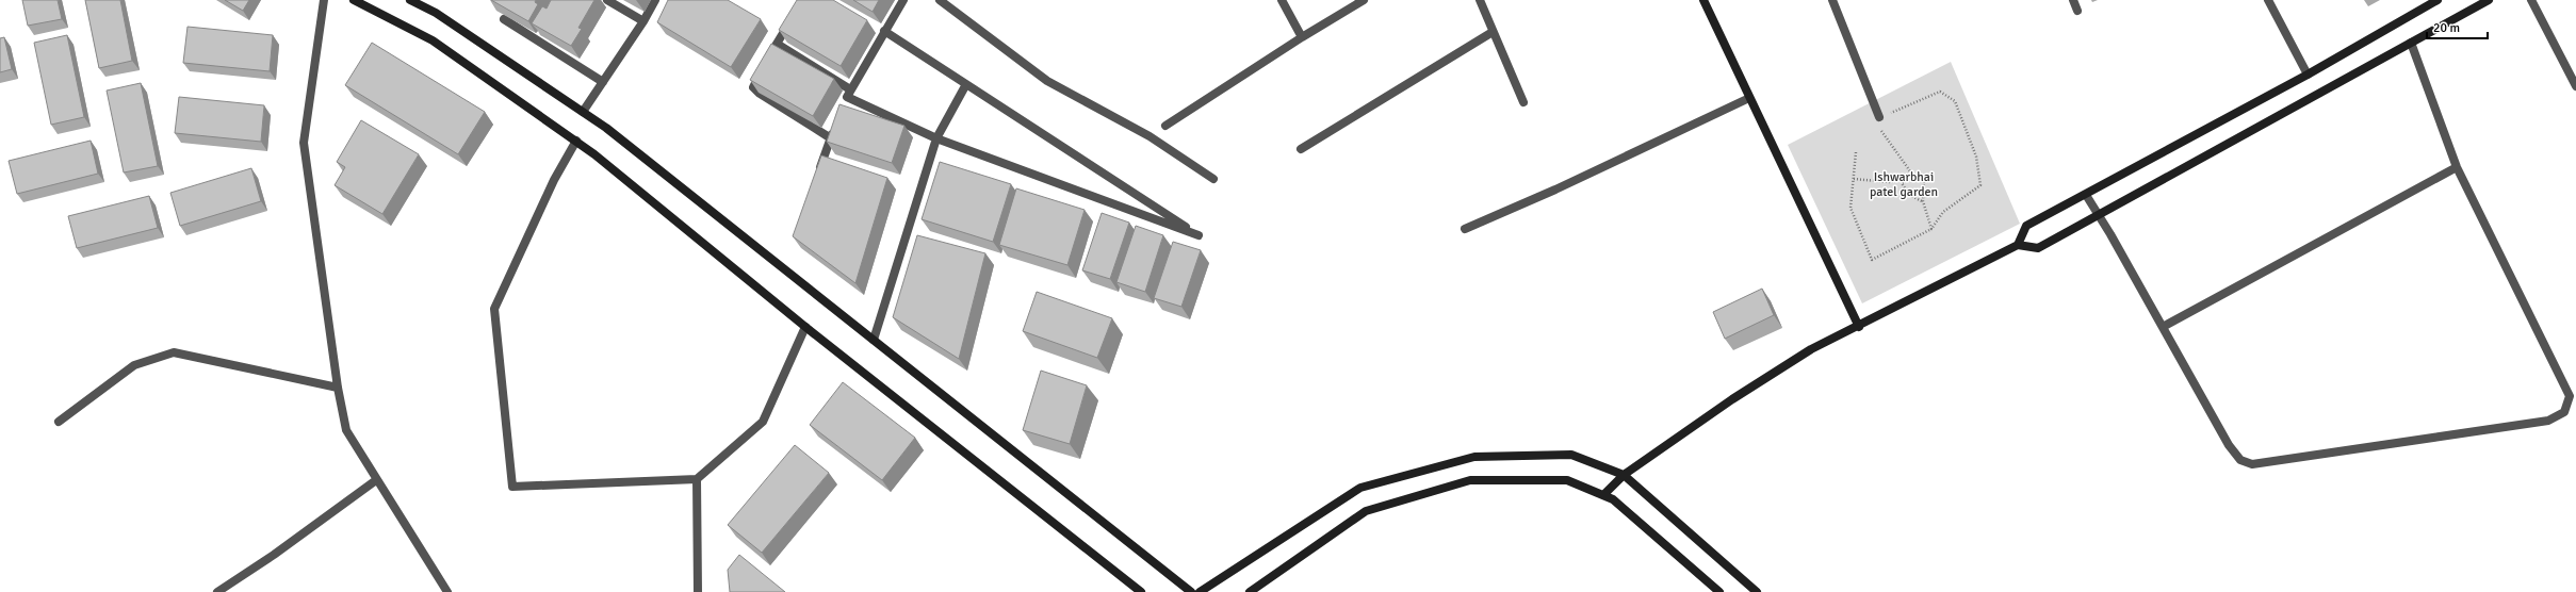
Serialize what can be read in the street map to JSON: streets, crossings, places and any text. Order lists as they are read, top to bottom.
{
  "parks": ["Ishwarbhai patel garden"],
  "scale_bar": "20 m"
}
